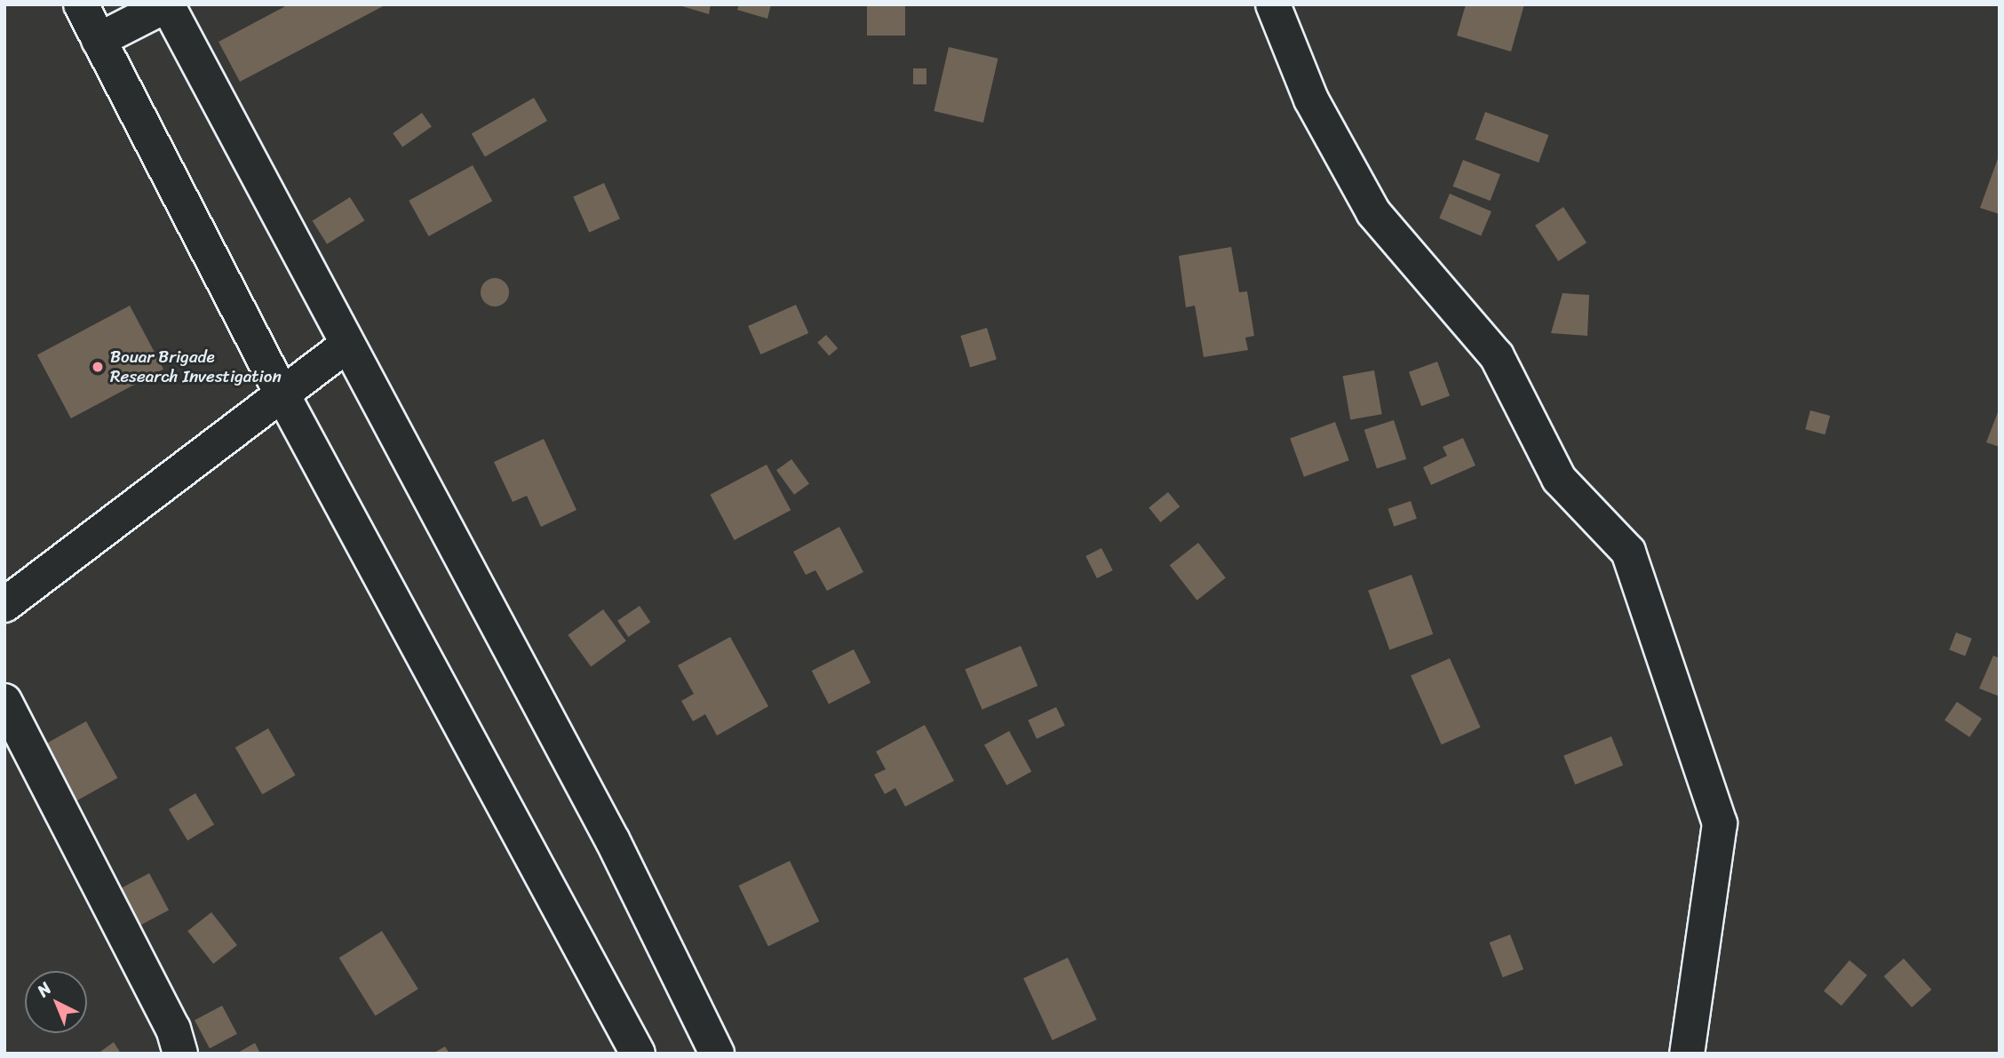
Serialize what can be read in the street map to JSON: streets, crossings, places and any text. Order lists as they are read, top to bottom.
{
  "places": ["Bouar Brigade Research Investigation"],
  "north": "top left"
}
